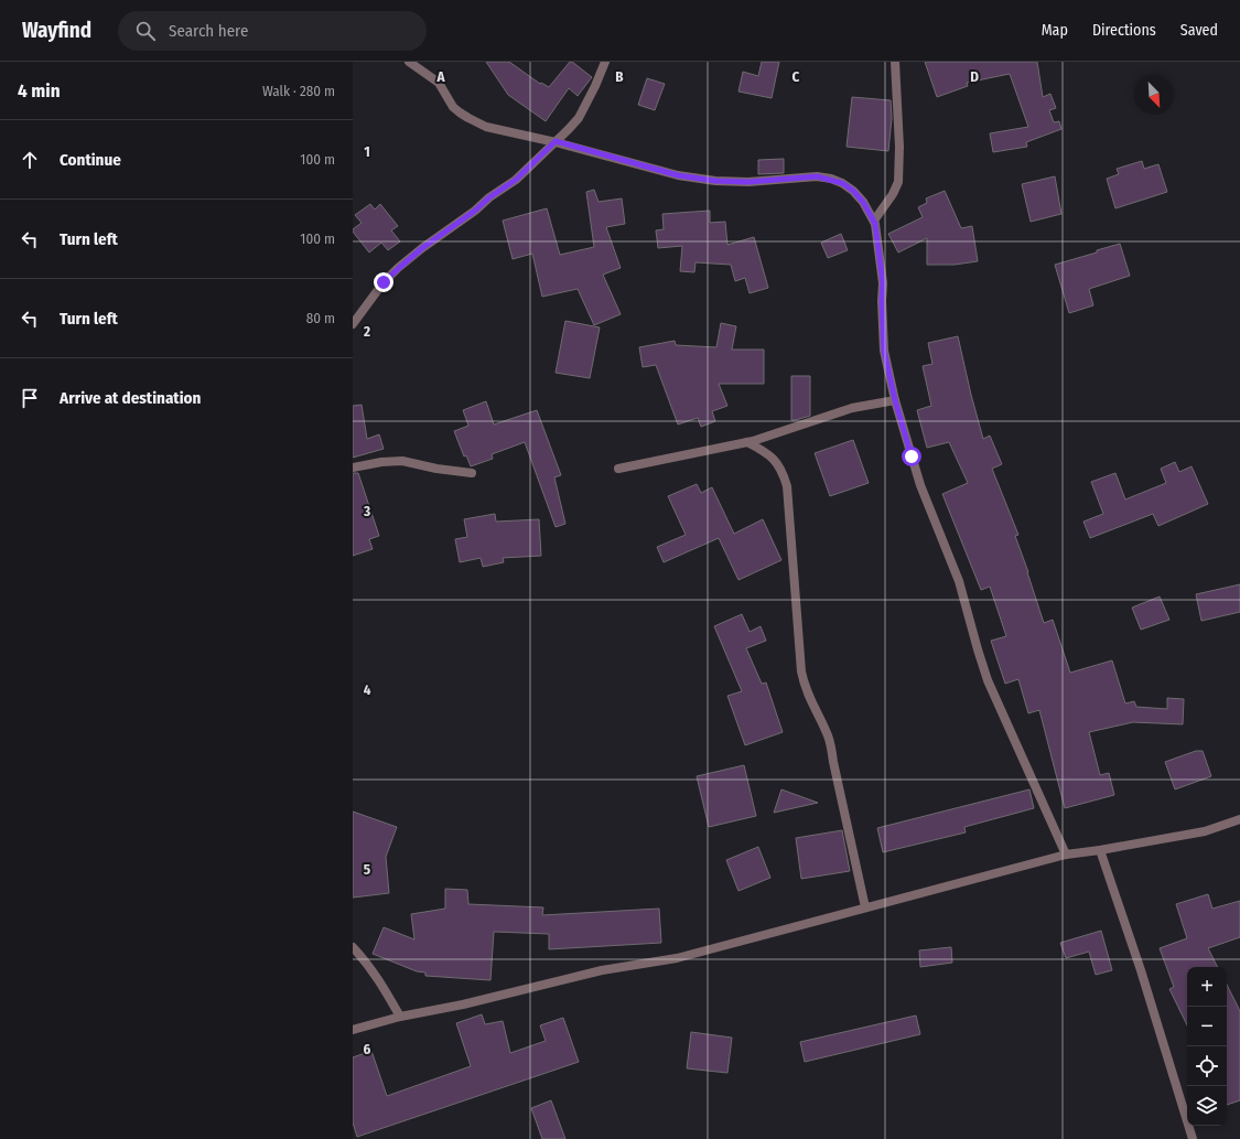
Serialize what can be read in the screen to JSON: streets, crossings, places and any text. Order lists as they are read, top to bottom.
{
  "north": "bottom right",
  "page": {
    "header": "Wayfind",
    "search": "Search here",
    "nav": ["Map", "Directions", "Saved"],
    "heading": ["4 min", "Walk · 280 m"],
    "list": [
      ["Continue", "100 m"],
      ["Turn left", "100 m"],
      ["Turn left", "80 m"],
      "Arrive at destination"
    ],
    "map_buttons": ["+", "−"]
  },
  "grid": {
    "columns": [
      "A",
      "B",
      "C",
      "D"
    ],
    "rows": [
      "1",
      "2",
      "3",
      "4",
      "5",
      "6"
    ]
  }
}
